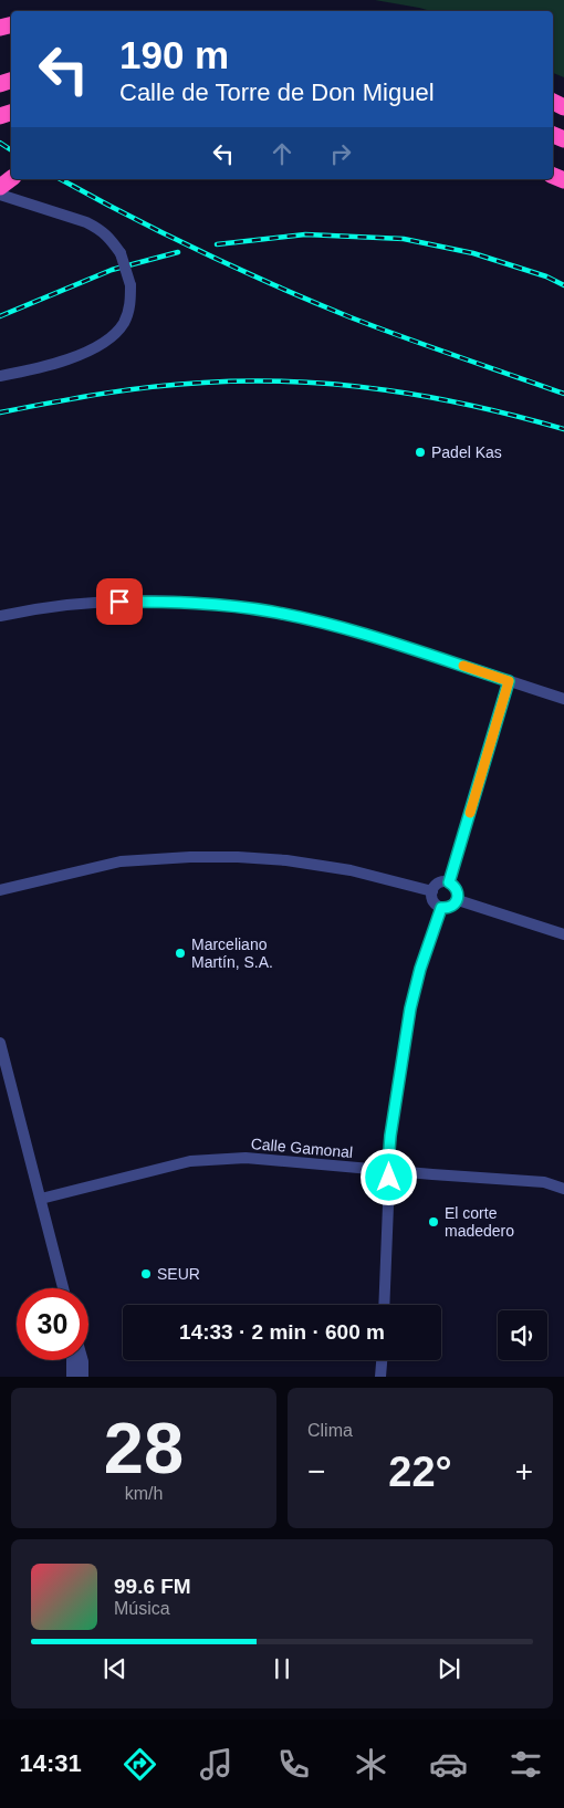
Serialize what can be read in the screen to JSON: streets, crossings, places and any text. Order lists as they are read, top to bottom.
{
  "streets": {
    "street": ["Calle Gamonal"]
  },
  "places": [
    "Padel Kas",
    "Marceliano Martín, S.A.",
    "El corte madedero",
    "SEUR"
  ],
  "page": {
    "turn": ["190 m", "Calle de Torre de Don Miguel"],
    "limit": "30",
    "trip": "14:33 · 2 min · 600 m",
    "tile": [
      ["28", "km/h"],
      "Clima"
    ],
    "heat": ["−", "22°", "+"],
    "song": ["99.6 FM", "Música"],
    "tabs": "14:31"
  }
}
